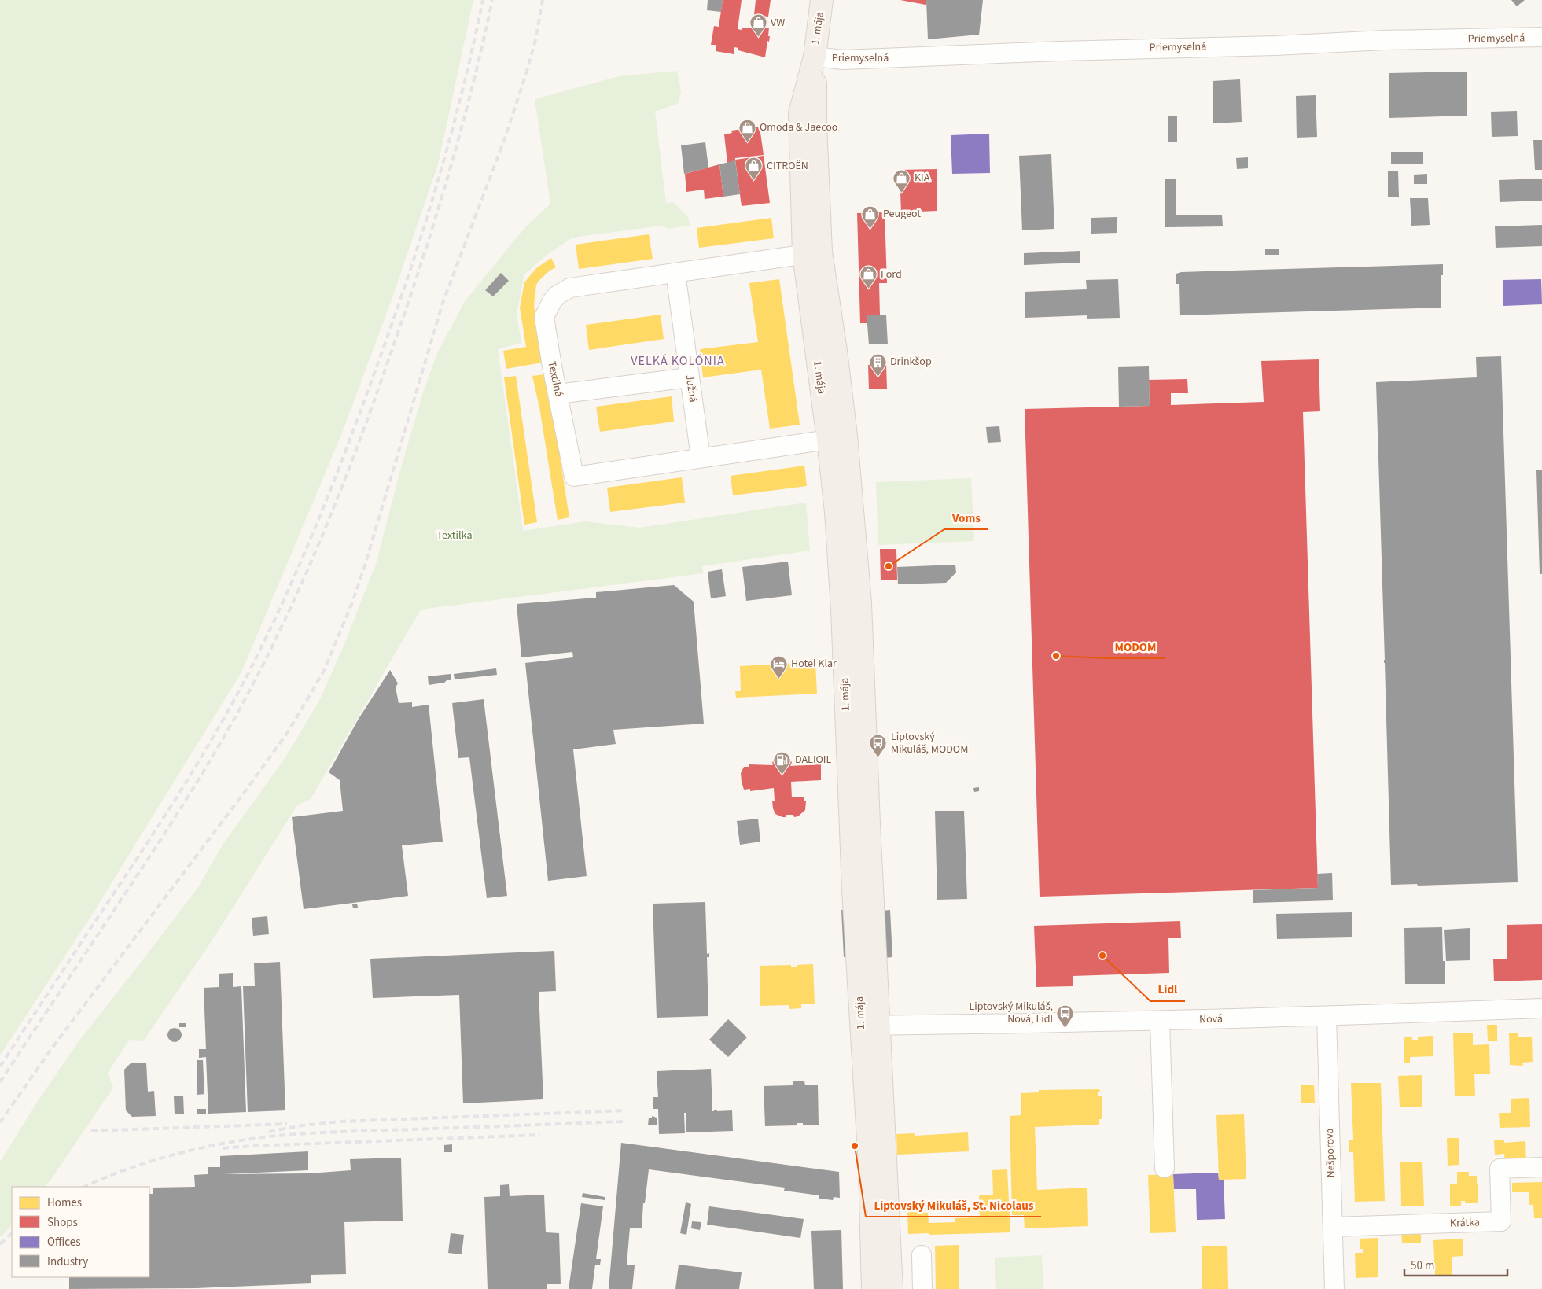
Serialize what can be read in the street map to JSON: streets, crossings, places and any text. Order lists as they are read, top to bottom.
{
  "streets": {
    "main road": ["1. mája"],
    "street": [
      "Priemyselná",
      "Textilná",
      "Južná",
      "Nová",
      "Nešporova",
      "Krátka"
    ]
  },
  "crossings": [
    ["1. mája", "Priemyselná"],
    ["1. mája", "Textilná"],
    ["1. mája", "Nová"],
    ["Textilná", "Južná"],
    ["Nová", "Nešporova"],
    ["Nešporova", "Krátka"]
  ],
  "districts": ["VEĽKÁ KOLÓNIA"],
  "parks": ["Textilka"],
  "places": {
    "shop": [
      "VW",
      "Omoda & Jaecoo",
      "CITROËN",
      "KIA",
      "Peugeot",
      "Ford"
    ],
    "building": ["Drinkšop"],
    "other": [
      "Voms",
      "MODOM",
      "Lidl",
      "Liptovský Mikuláš, St. Nicolaus"
    ],
    "hotel": ["Hotel Klar"],
    "bus stop": ["Liptovský Mikuláš, MODOM", "Liptovský Mikuláš, Nová, Lidl"],
    "fuel station": ["DALIOIL"]
  },
  "legend": [
    "Homes",
    "Shops",
    "Offices",
    "Industry"
  ],
  "scale_bar": "50 m"
}
